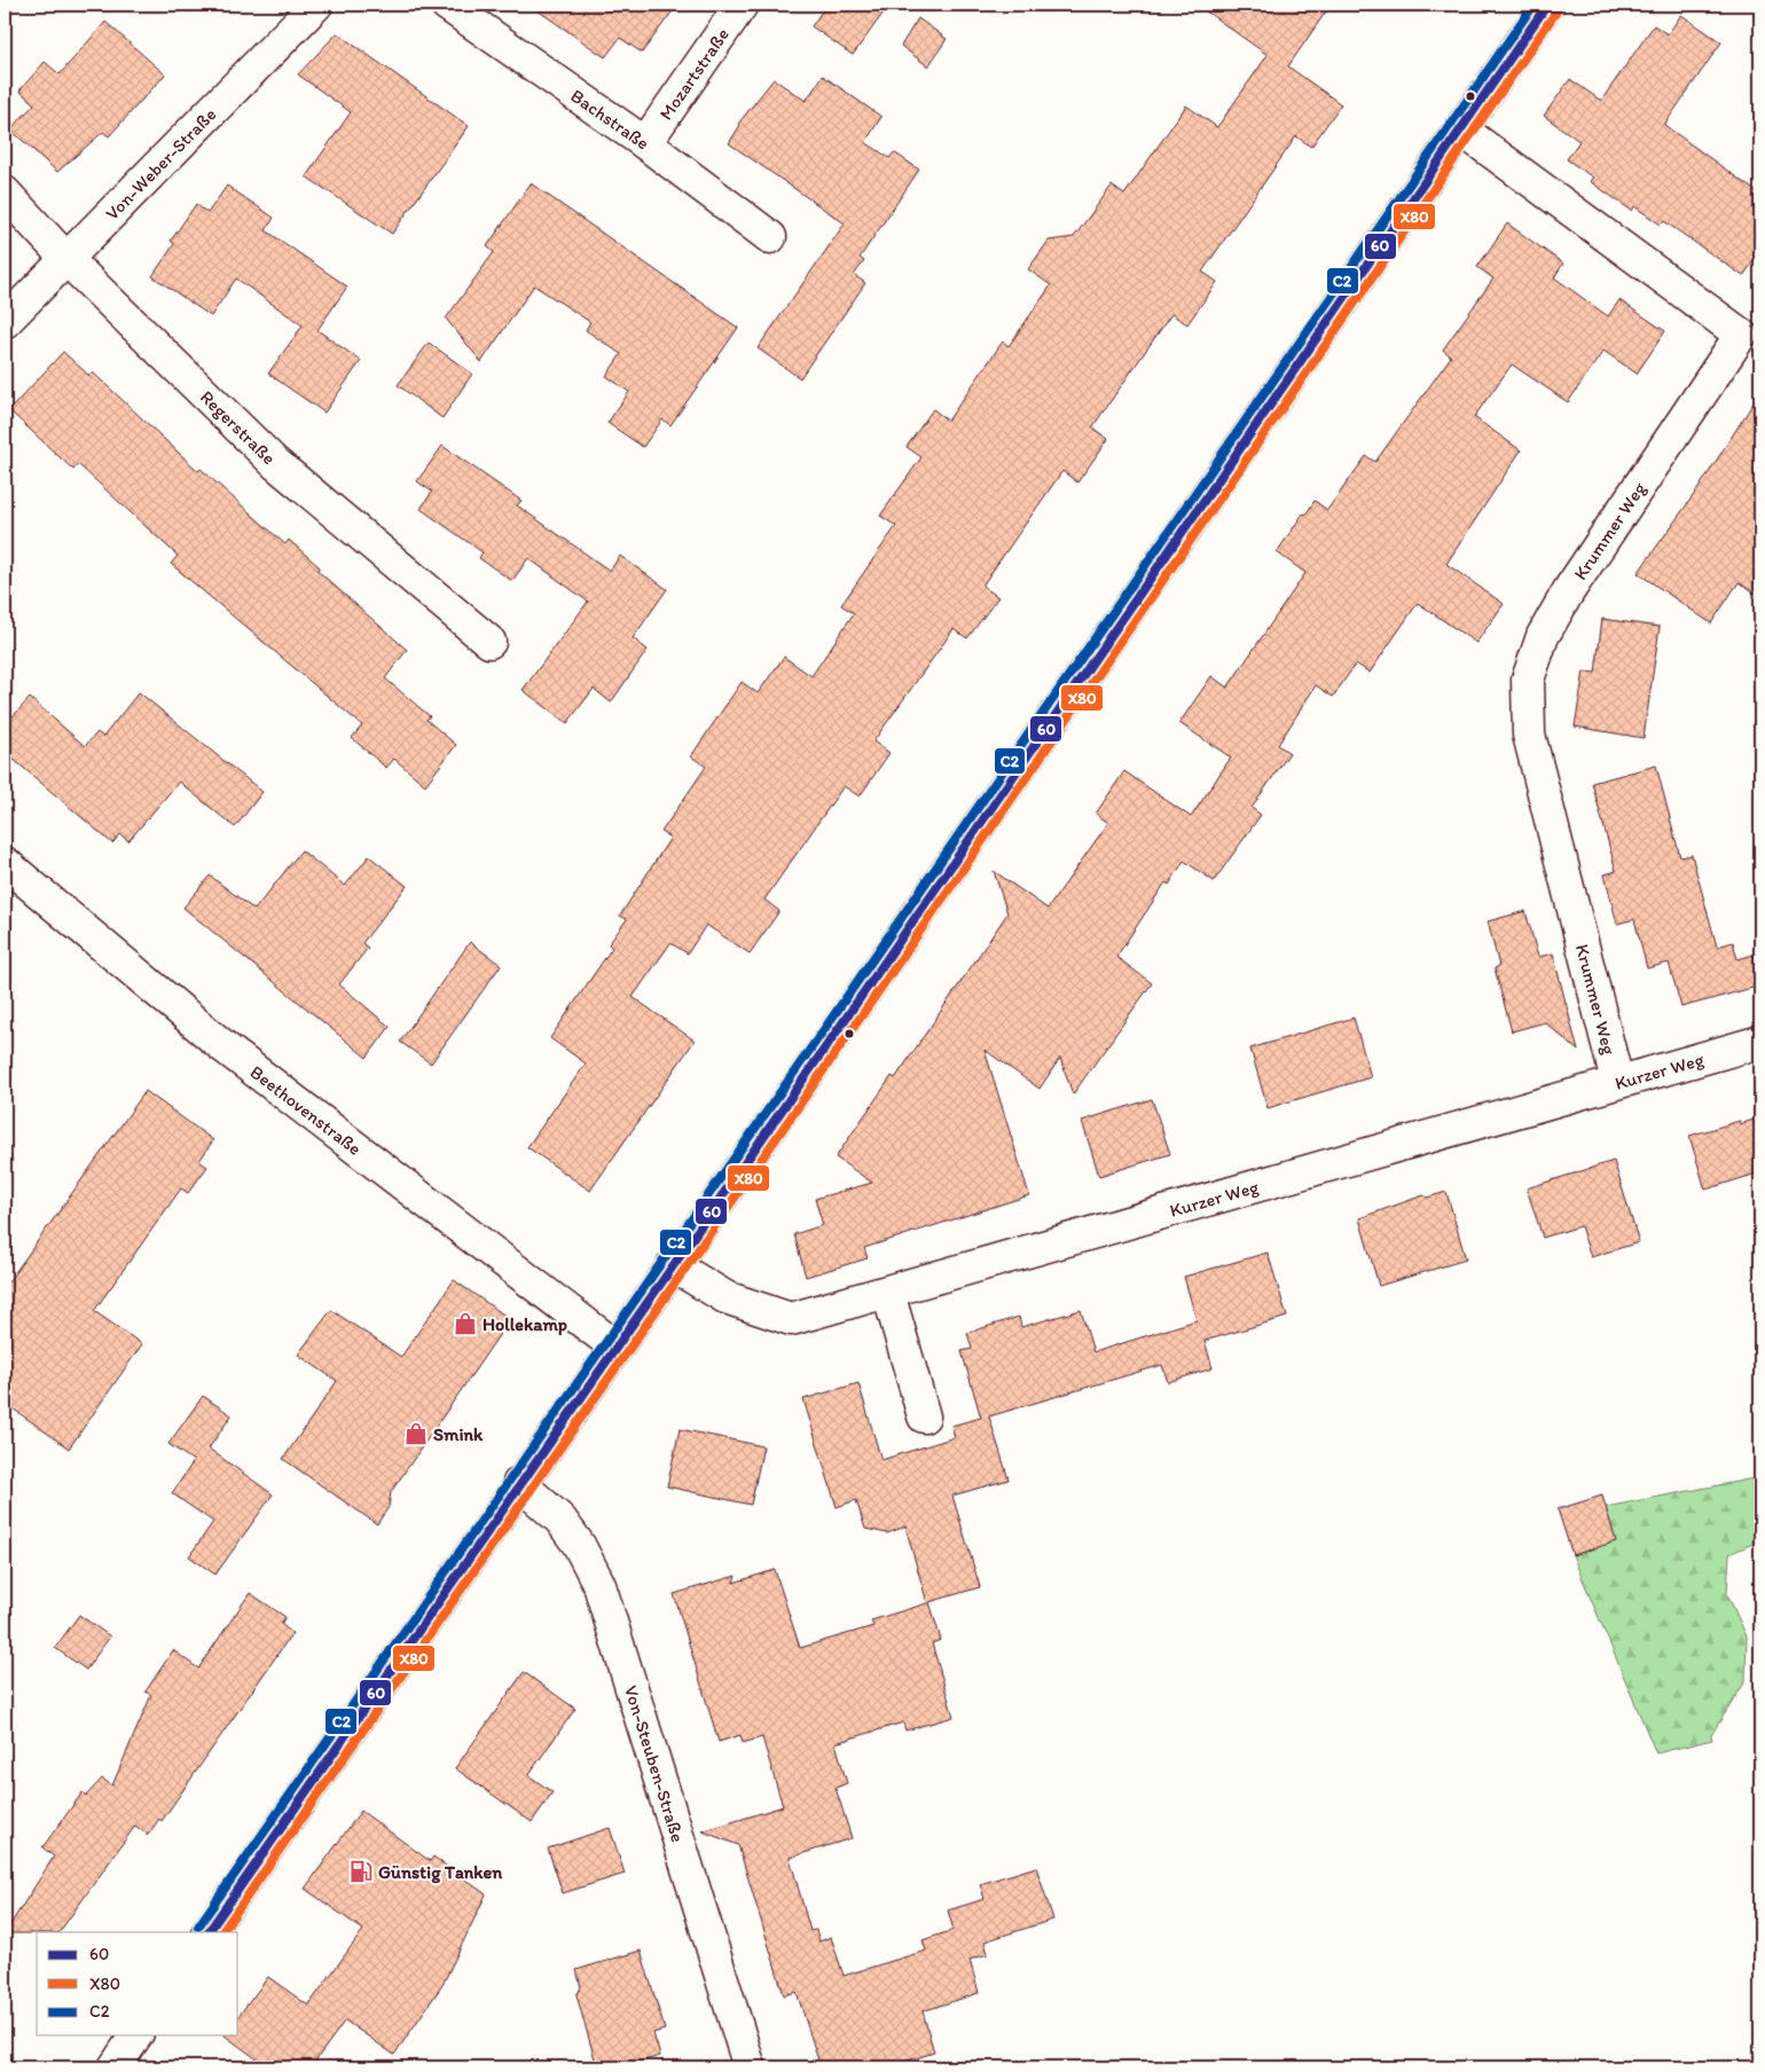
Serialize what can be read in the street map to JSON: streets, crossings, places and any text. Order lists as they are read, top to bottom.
{
  "streets": {
    "street": [
      "Mozartstraße",
      "Bachstraße",
      "Von-Weber-Straße",
      "Regerstraße",
      "Krummer Weg",
      "Kurzer Weg",
      "Beethovenstraße",
      "Von-Steuben-Straße"
    ]
  },
  "crossings": [
    ["Mozartstraße", "Bachstraße"],
    ["Von-Weber-Straße", "Regerstraße"],
    ["Krummer Weg", "Kurzer Weg"]
  ],
  "places": {
    "shop": ["Hollekamp", "Smink"],
    "fuel station": ["Günstig Tanken"]
  },
  "lines": ["transit line 60", "transit line C2", "transit line X80"],
  "legend": ["60", "X80", "C2"]
}
